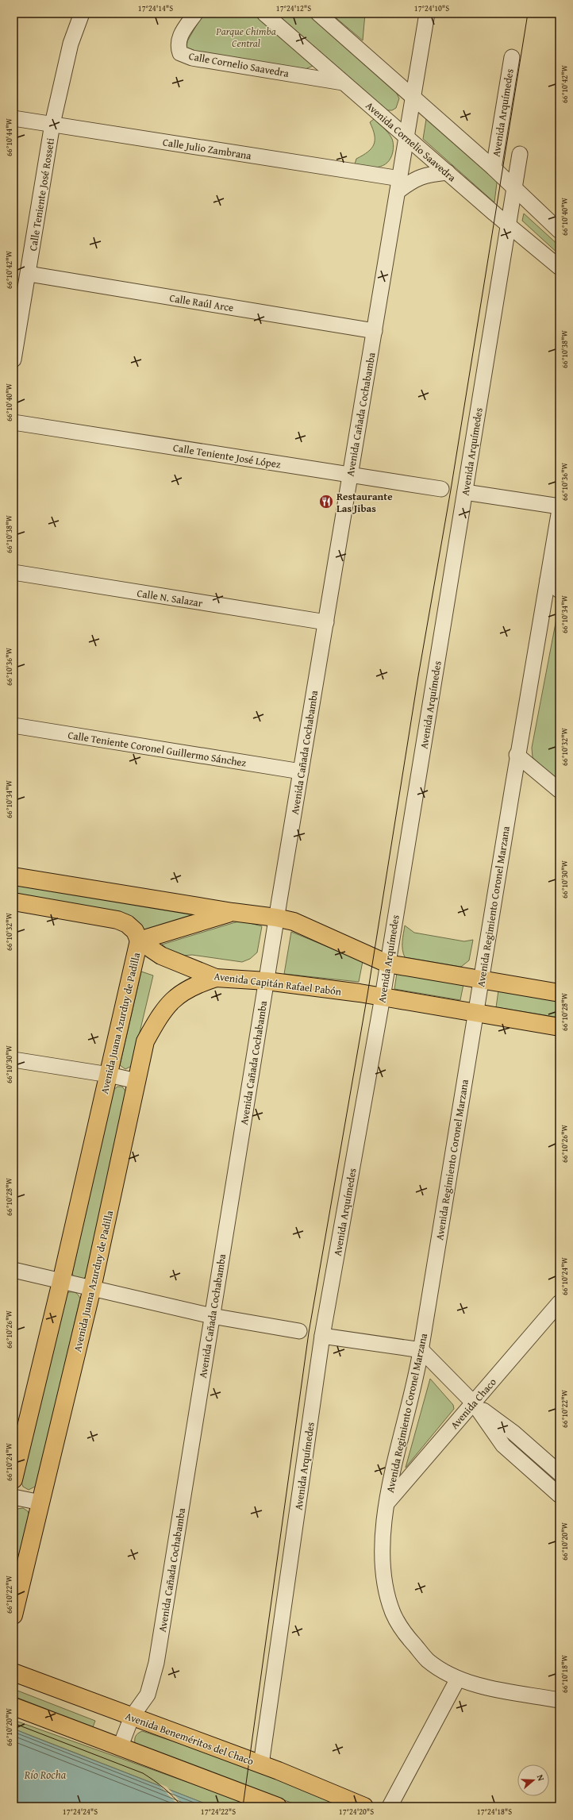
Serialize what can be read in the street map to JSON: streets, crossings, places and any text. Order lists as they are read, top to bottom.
{
  "streets": {
    "main road": ["Avenida Capitán Rafael Pabón", "Avenida Juana Azurduy de Padilla", "Avenida Beneméritos del Chaco"],
    "street": [
      "Calle Cornelio Saavedra",
      "Avenida Arquímedes",
      "Avenida Cornelio Saavedra",
      "Calle Julio Zambrana",
      "Calle Teniente José Rosseti",
      "Calle Raúl Arce",
      "Avenida Cañada Cochabamba",
      "Calle Teniente José López",
      "Calle N. Salazar",
      "Calle Teniente Coronel Guillermo Sánchez",
      "Avenida Regimiento Coronel Marzana",
      "Avenida Chaco"
    ]
  },
  "crossings": [
    ["Calle Cornelio Saavedra", "Avenida Cornelio Saavedra"],
    ["Avenida Arquímedes", "Avenida Cornelio Saavedra"],
    ["Avenida Arquímedes", "Avenida Capitán Rafael Pabón"],
    ["Avenida Arquímedes", "Avenida Beneméritos del Chaco"],
    ["Avenida Cornelio Saavedra", "Avenida Cañada Cochabamba"],
    ["Calle Julio Zambrana", "Calle Teniente José Rosseti"],
    ["Calle Julio Zambrana", "Avenida Cañada Cochabamba"],
    ["Calle Teniente José Rosseti", "Calle Raúl Arce"],
    ["Calle Raúl Arce", "Avenida Cañada Cochabamba"],
    ["Avenida Cañada Cochabamba", "Calle Teniente José López"],
    ["Avenida Cañada Cochabamba", "Calle N. Salazar"],
    ["Avenida Cañada Cochabamba", "Calle Teniente Coronel Guillermo Sánchez"],
    ["Avenida Cañada Cochabamba", "Avenida Capitán Rafael Pabón"],
    ["Avenida Cañada Cochabamba", "Avenida Beneméritos del Chaco"],
    ["Avenida Regimiento Coronel Marzana", "Avenida Capitán Rafael Pabón"],
    ["Avenida Regimiento Coronel Marzana", "Avenida Chaco"],
    ["Avenida Capitán Rafael Pabón", "Avenida Juana Azurduy de Padilla"]
  ],
  "water": ["Río Rocha"],
  "parks": ["Parque Chimba Central"],
  "places": {
    "restaurant": ["Restaurante Las Jibas"]
  },
  "north": "right",
  "coordinates": [
    "17°24'14\"S",
    "17°24'12\"S",
    "17°24'10\"S",
    "66°10'42\"W",
    "66°10'44\"W",
    "66°10'40\"W",
    "66°10'38\"W",
    "66°10'36\"W",
    "66°10'34\"W",
    "66°10'32\"W",
    "66°10'30\"W",
    "66°10'28\"W",
    "66°10'26\"W",
    "66°10'24\"W",
    "66°10'22\"W",
    "66°10'20\"W",
    "66°10'18\"W",
    "17°24'24\"S",
    "17°24'22\"S",
    "17°24'20\"S",
    "17°24'18\"S"
  ]
}
